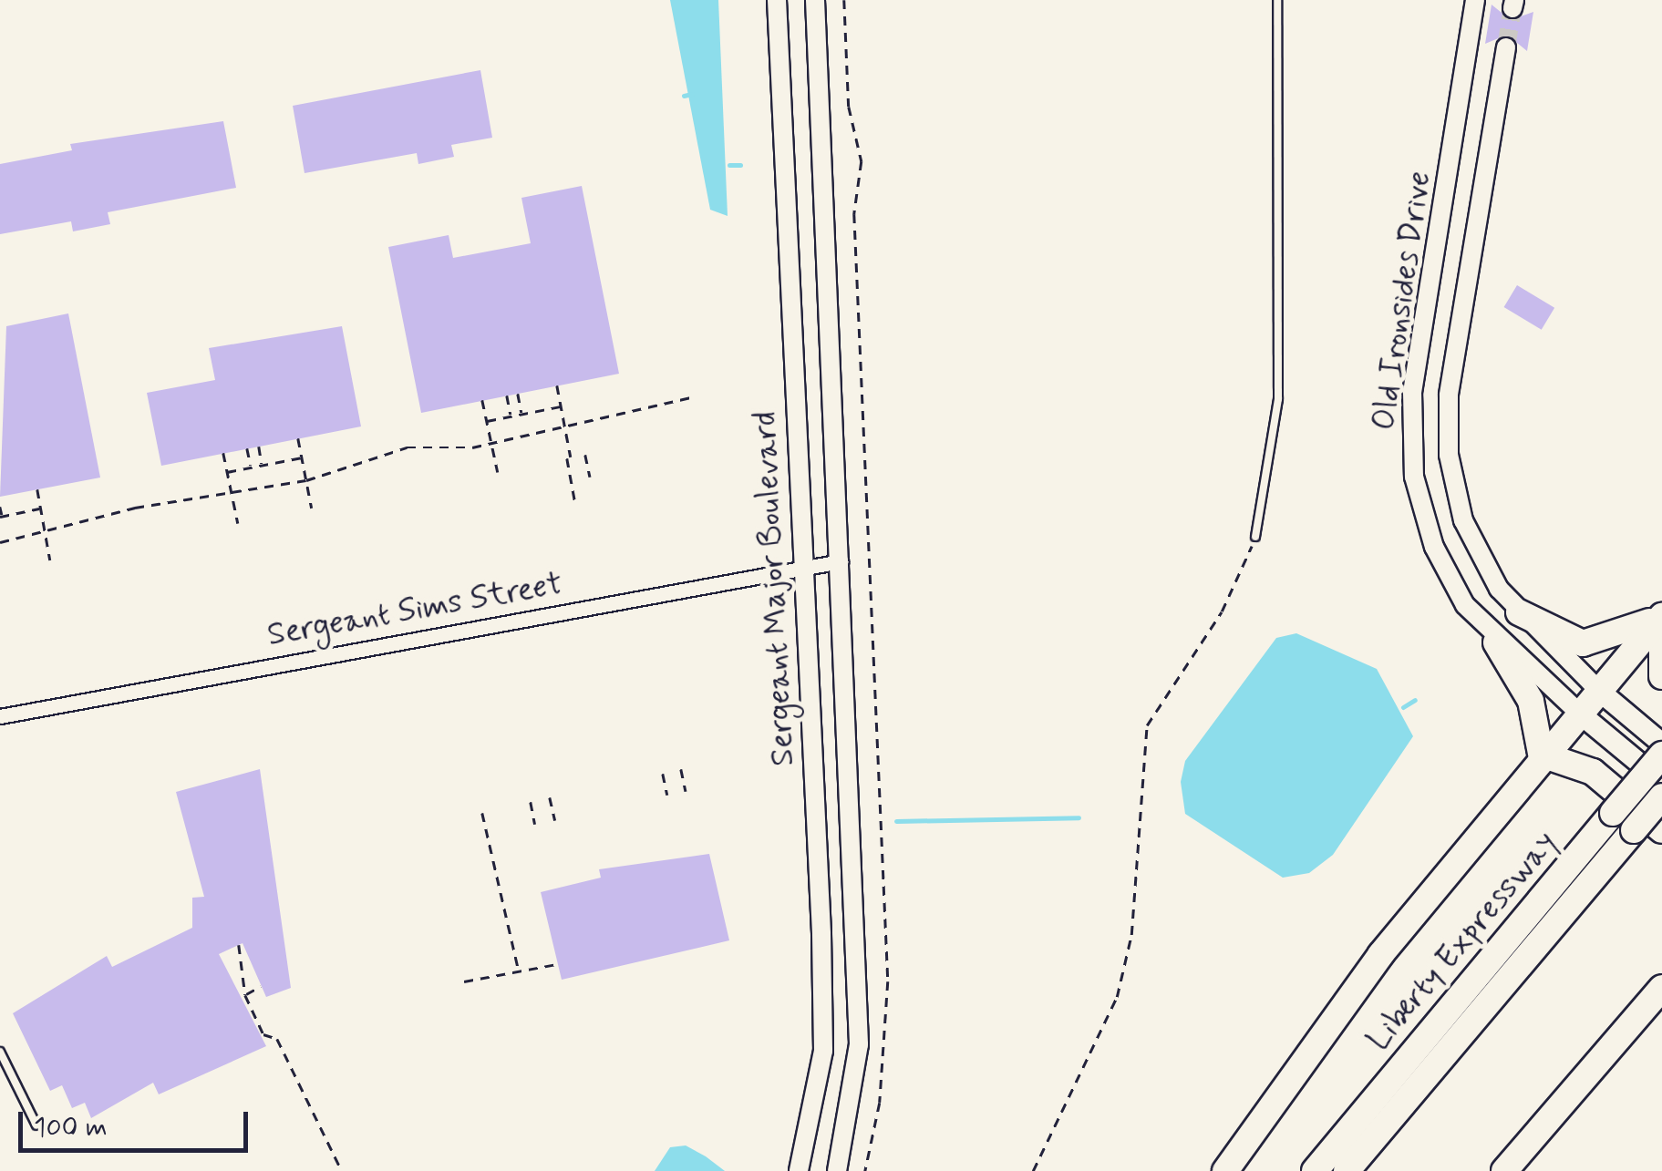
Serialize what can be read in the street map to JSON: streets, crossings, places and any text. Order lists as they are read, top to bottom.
{
  "streets": {
    "highway": ["Liberty Expressway"],
    "street": ["Old Ironsides Drive", "Sergeant Major Boulevard", "Sergeant Sims Street"]
  },
  "crossings": [
    ["Sergeant Major Boulevard", "Sergeant Sims Street"]
  ],
  "scale_bar": "100 m"
}
